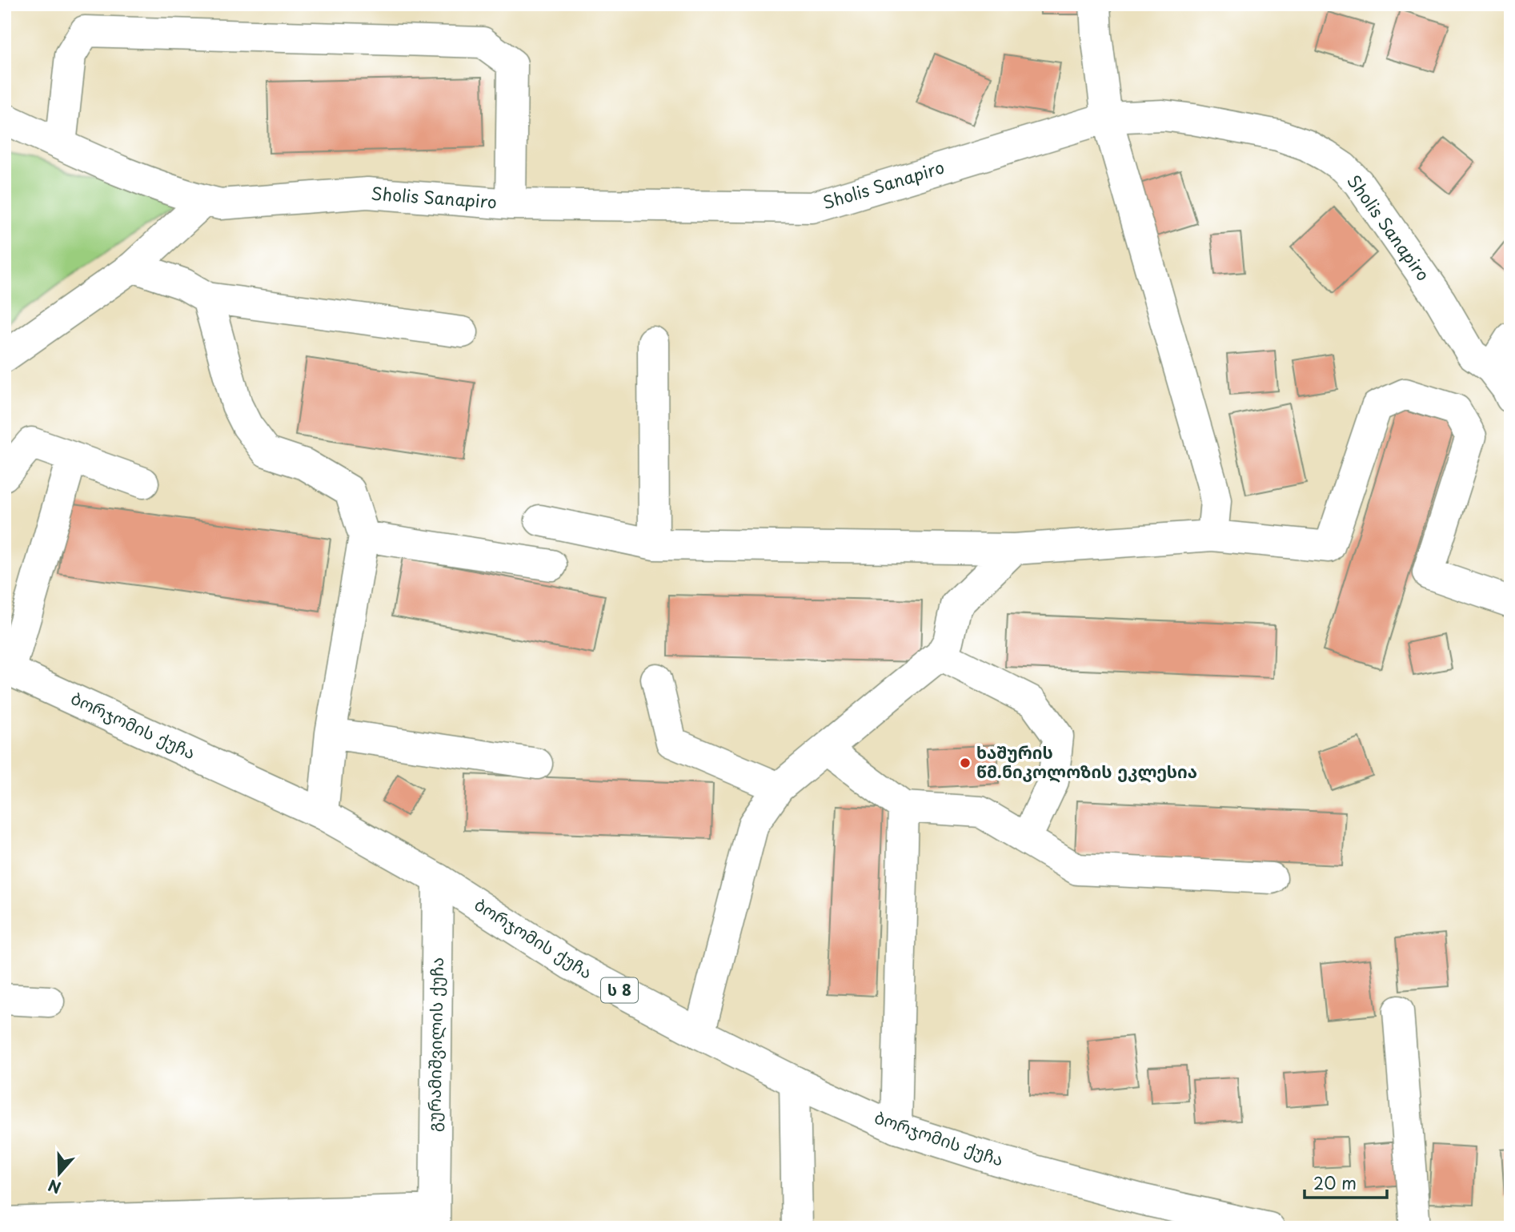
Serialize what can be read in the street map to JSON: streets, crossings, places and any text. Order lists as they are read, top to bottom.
{
  "streets": {
    "main road": [
      "Sholis Sanapiro",
      "ბორჯომის ქუჩა",
      "ს 8",
      "გურამიშვილის ქუჩა"
    ]
  },
  "crossings": [
    ["ბორჯომის ქუჩა", "გურამიშვილის ქუჩა"]
  ],
  "places": ["ხაშურის წმ.ნიკოლოზის ეკლესია"],
  "scale_bar": "20 m",
  "north": "bottom"
}
